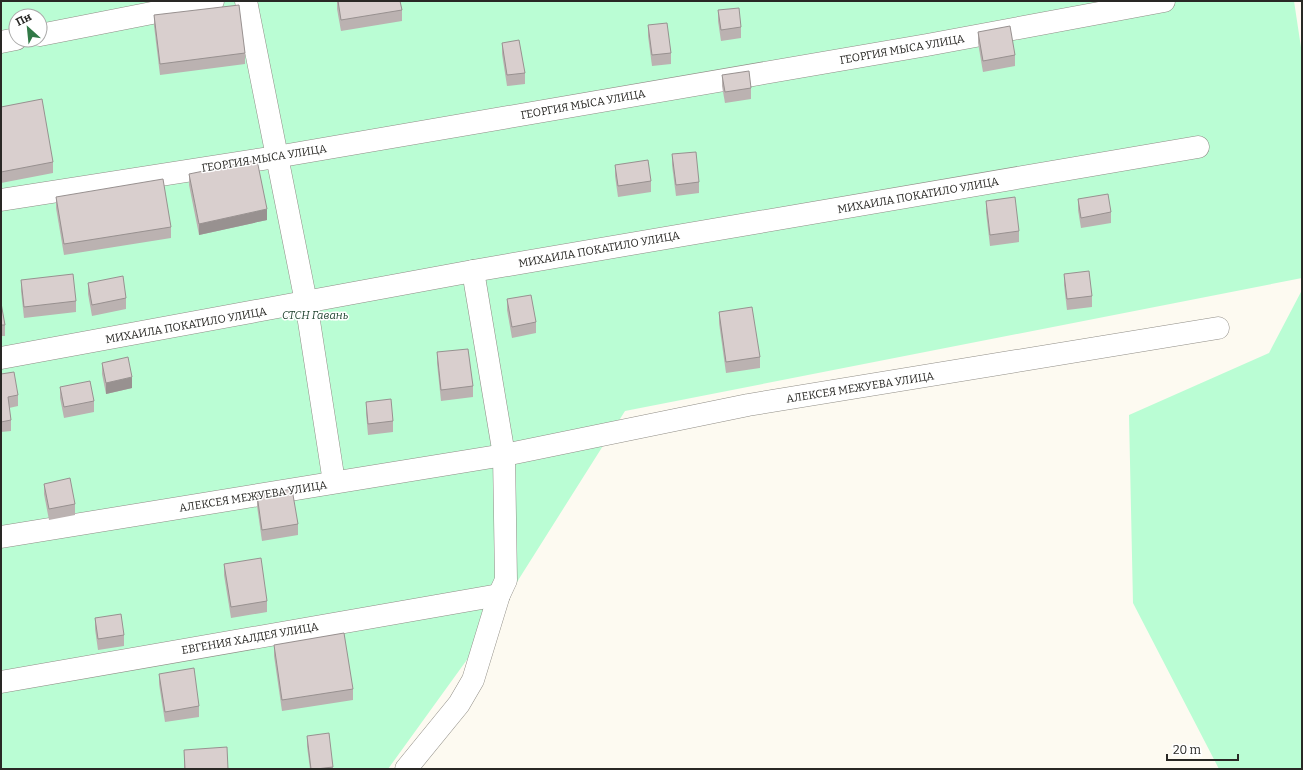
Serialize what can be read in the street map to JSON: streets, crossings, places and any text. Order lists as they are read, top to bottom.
{
  "streets": {
    "street": [
      "ГЕОРГИЯ МЫСА УЛИЦА",
      "МИХАИЛА ПОКАТИЛО УЛИЦА",
      "АЛЕКСЕЯ МЕЖУЕВА УЛИЦА",
      "ЕВГЕНИЯ ХАЛДЕЯ УЛИЦА"
    ]
  },
  "parks": ["СТСН Гавань"],
  "scale_bar": "20 m",
  "north": "top left"
}
